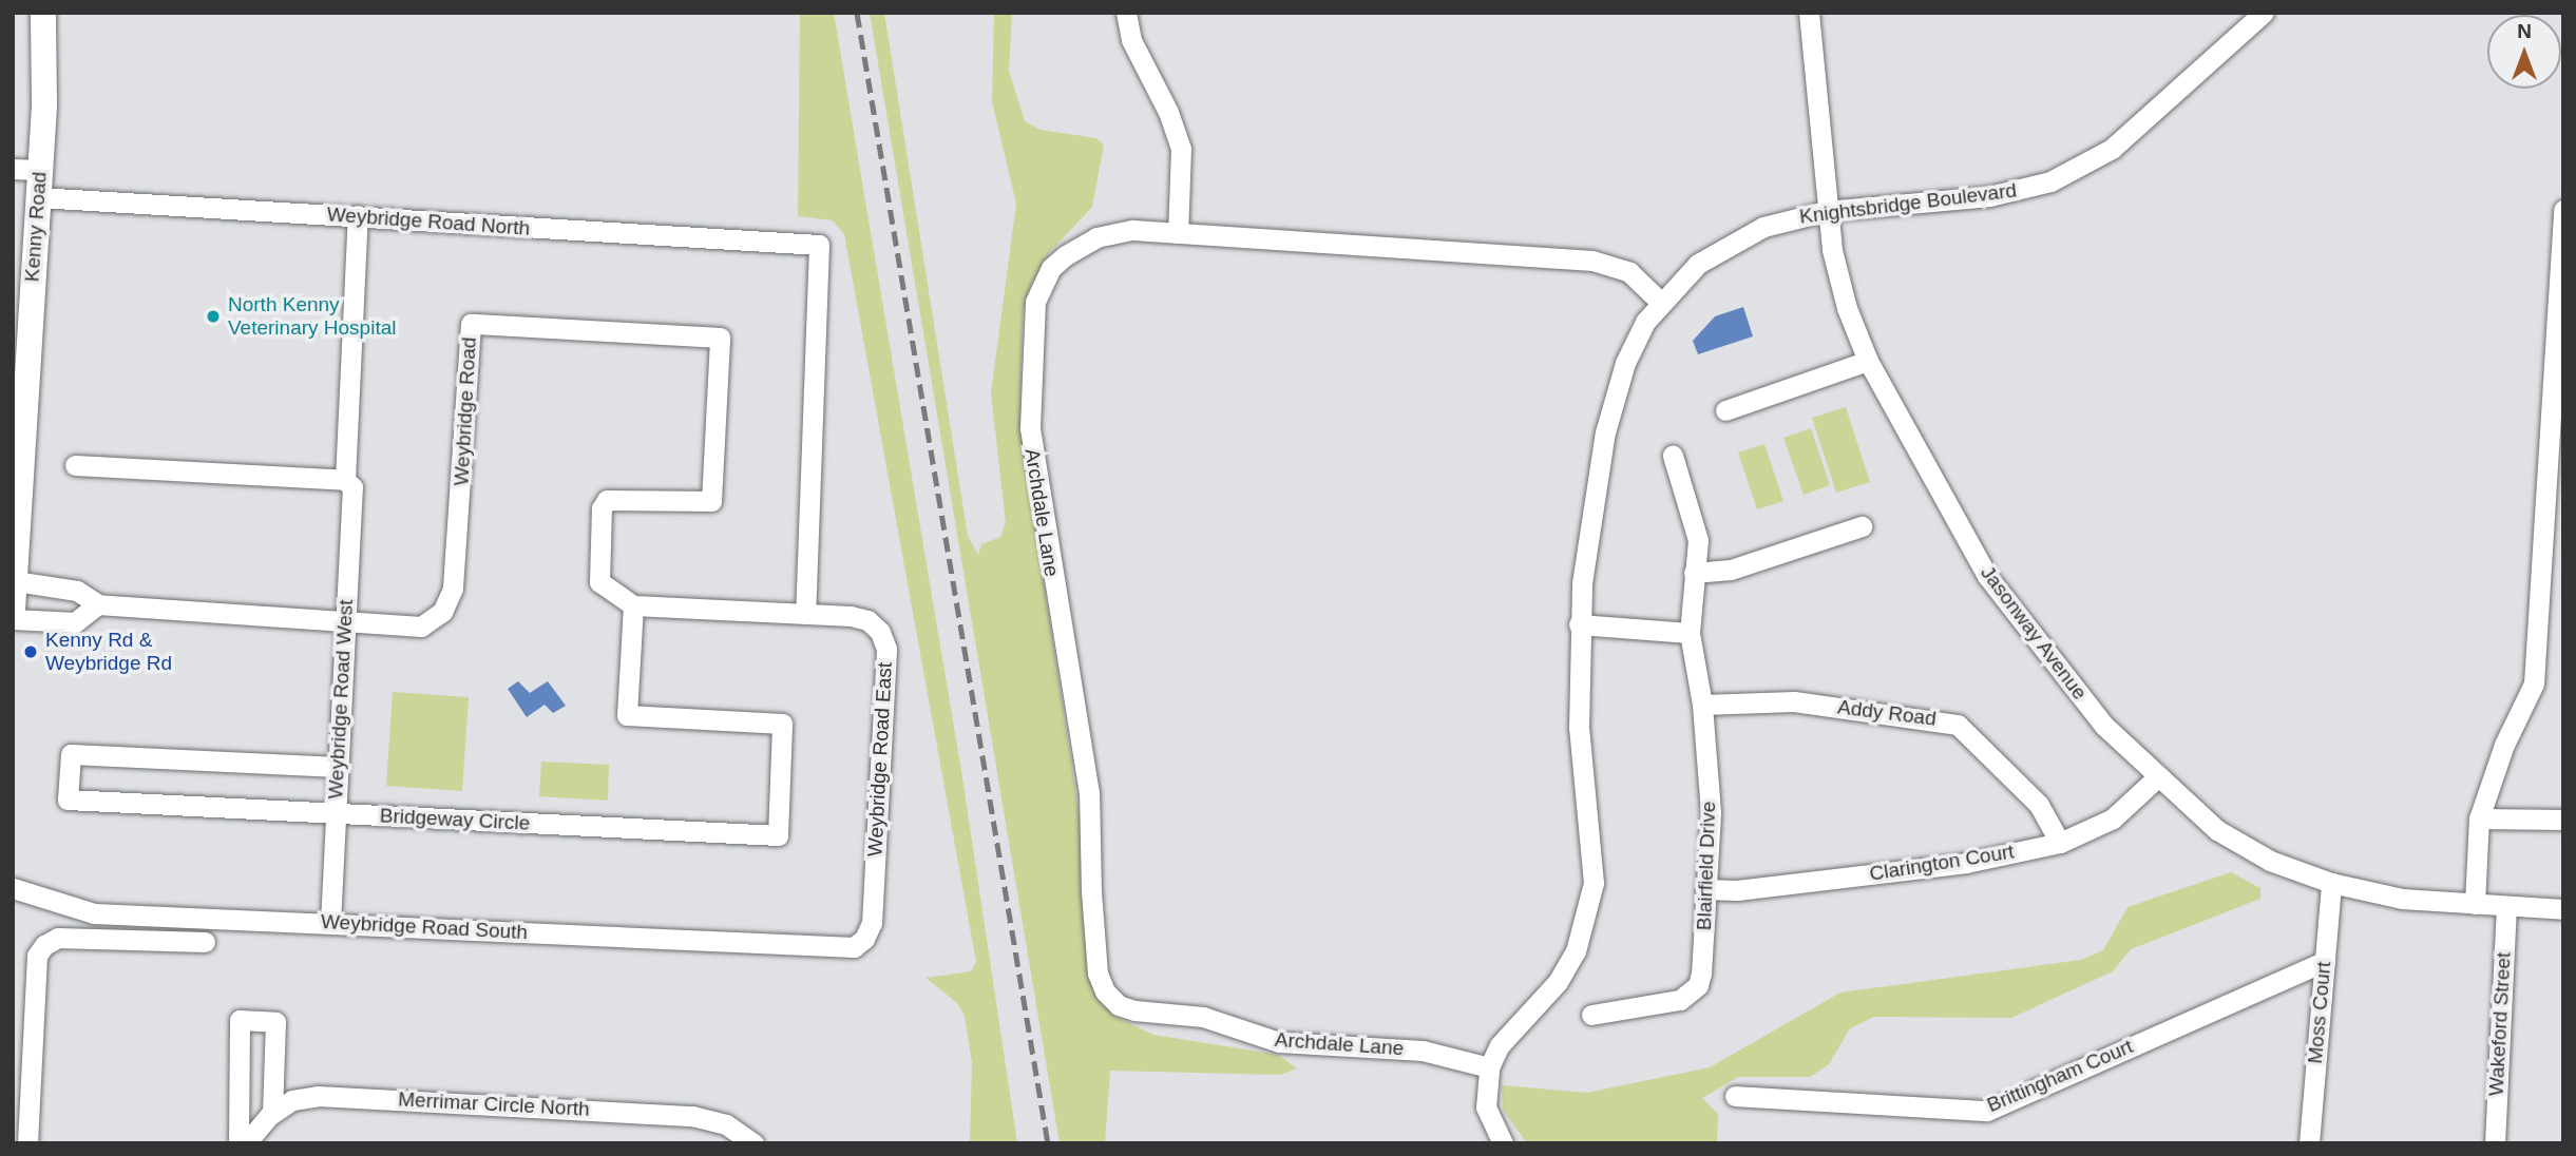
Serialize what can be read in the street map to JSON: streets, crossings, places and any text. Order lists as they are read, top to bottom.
{
  "streets": {
    "main road": ["Kenny Road"],
    "street": [
      "Knightsbridge Boulevard",
      "Weybridge Road North",
      "Weybridge Road",
      "Archdale Lane",
      "Jasonway Avenue",
      "Weybridge Road West",
      "Addy Road",
      "Weybridge Road East",
      "Bridgeway Circle",
      "Clarington Court",
      "Blairfield Drive",
      "Weybridge Road South",
      "Moss Court",
      "Wakeford Street",
      "Brittingham Court",
      "Merrimar Circle North"
    ]
  },
  "crossings": [
    ["Knightsbridge Boulevard", "Archdale Lane"],
    ["Knightsbridge Boulevard", "Jasonway Avenue"],
    ["Weybridge Road North", "Kenny Road"],
    ["Weybridge Road North", "Weybridge Road West"],
    ["Weybridge Road North", "Weybridge Road East"],
    ["Kenny Road", "Weybridge Road"],
    ["Weybridge Road", "Weybridge Road West"],
    ["Weybridge Road", "Weybridge Road East"],
    ["Weybridge Road", "Bridgeway Circle"],
    ["Jasonway Avenue", "Clarington Court"],
    ["Jasonway Avenue", "Moss Court"],
    ["Jasonway Avenue", "Wakeford Street"],
    ["Weybridge Road West", "Bridgeway Circle"],
    ["Weybridge Road West", "Weybridge Road South"],
    ["Addy Road", "Clarington Court"],
    ["Addy Road", "Blairfield Drive"],
    ["Weybridge Road East", "Bridgeway Circle"],
    ["Weybridge Road East", "Weybridge Road South"],
    ["Clarington Court", "Blairfield Drive"],
    ["Moss Court", "Brittingham Court"]
  ],
  "places": ["North Kenny Veterinary Hospital", "Kenny Rd & Weybridge Rd"],
  "north": "top"
}
